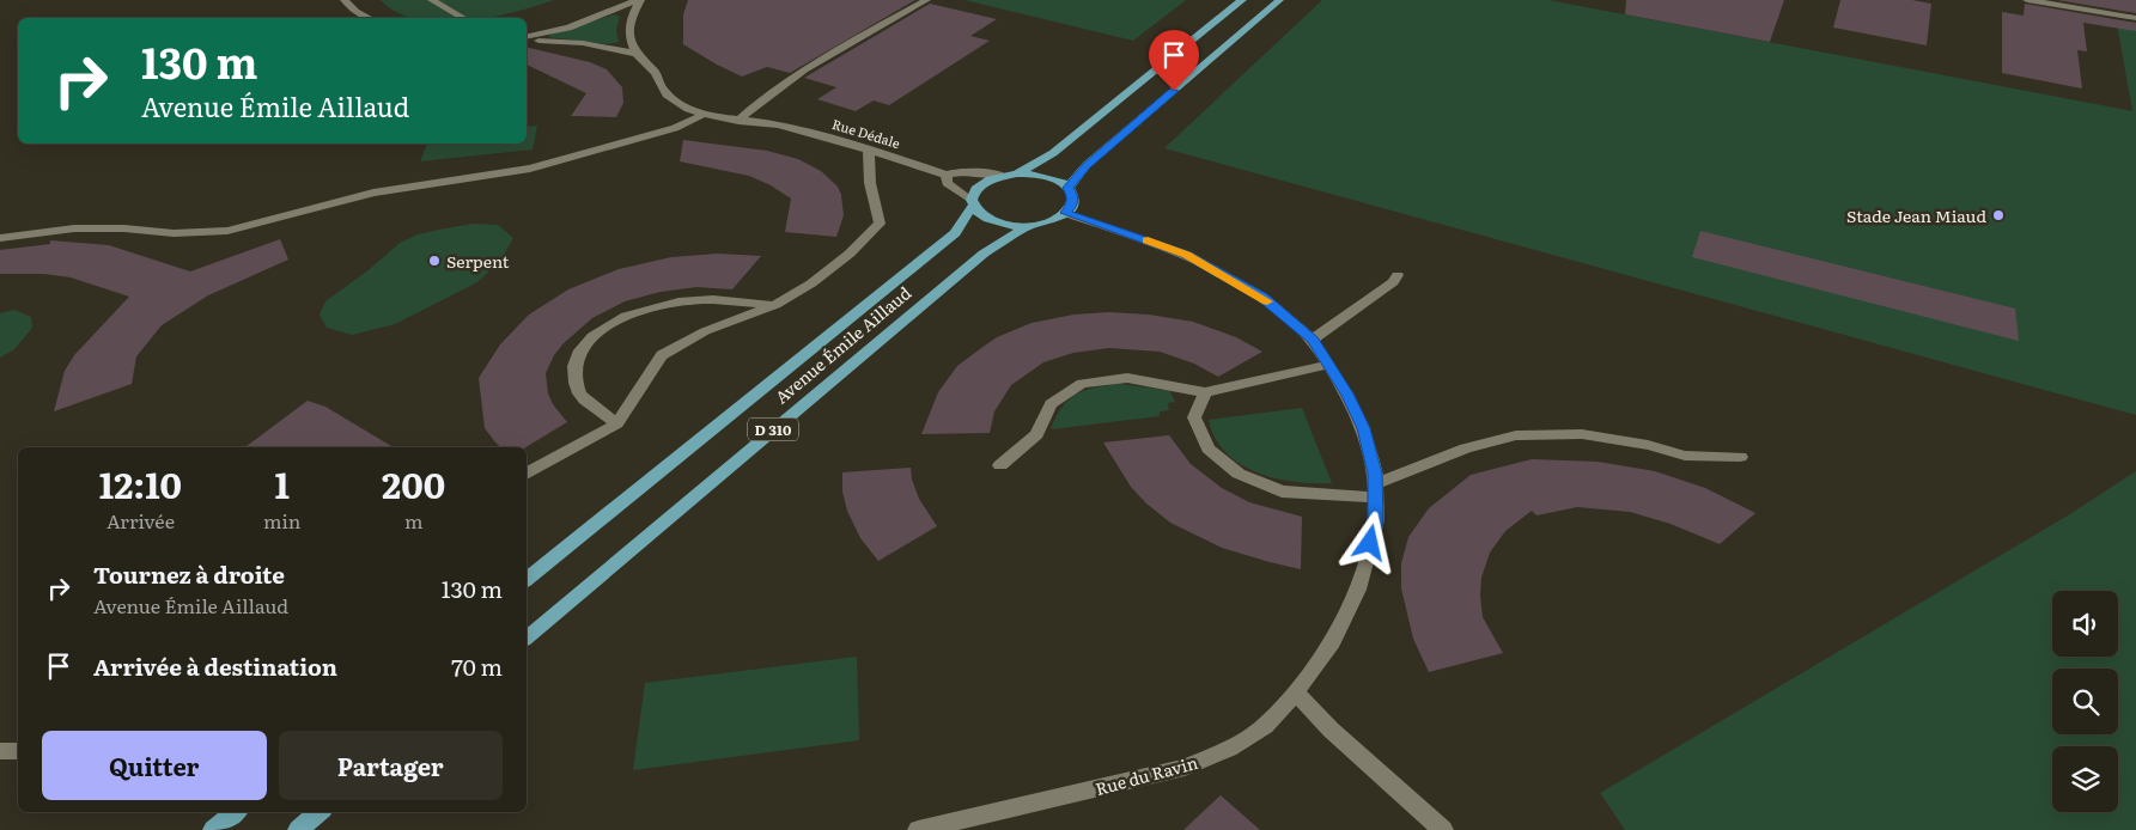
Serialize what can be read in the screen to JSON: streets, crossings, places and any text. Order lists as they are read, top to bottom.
{
  "streets": {
    "main road": ["Avenue Émile Aillaud", "D 310"],
    "street": ["Rue Dédale", "Rue du Ravin"]
  },
  "places": ["Stade Jean Miaud", "Serpent"],
  "page": {
    "turn": ["130 m", "Avenue Émile Aillaud"],
    "eta": [
      "12:10",
      "Arrivée",
      "1",
      "min",
      "200",
      "m"
    ],
    "list": [
      {
        "name": "Tournez à droite",
        "note": "Avenue Émile Aillaud",
        "value": "130 m"
      },
      {
        "name": "Arrivée à destination",
        "value": "70 m"
      }
    ],
    "buttons": ["Quitter", "Partager"]
  }
}
